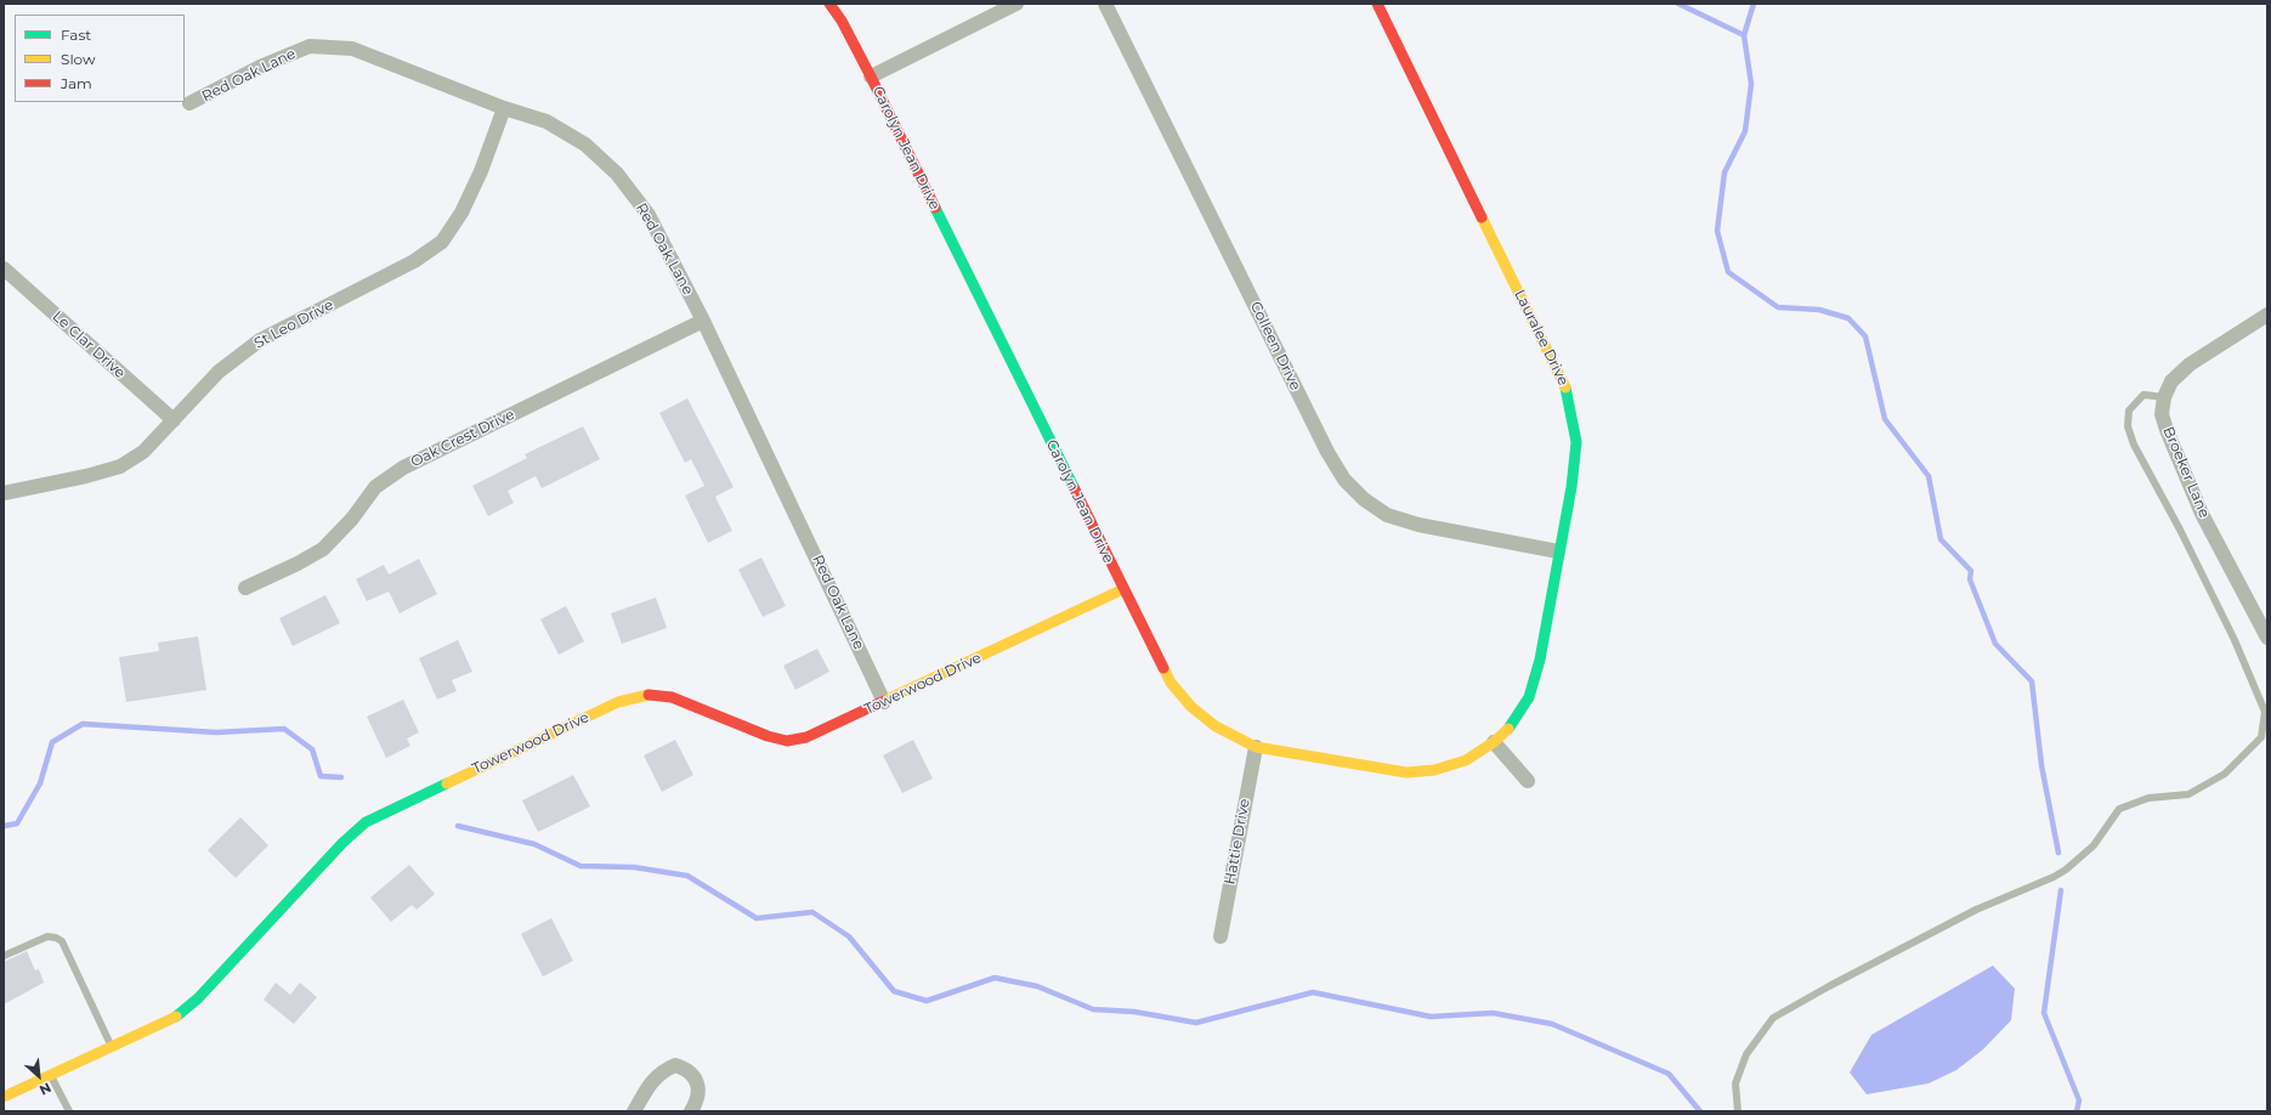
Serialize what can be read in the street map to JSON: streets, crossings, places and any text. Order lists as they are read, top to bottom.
{
  "streets": {
    "street": [
      "Red Oak Lane",
      "Carolyn Jean Drive",
      "St Leo Drive",
      "Lauralee Drive",
      "Le Clar Drive",
      "Colleen Drive",
      "Oak Crest Drive",
      "Broeker Lane",
      "Towerwood Drive",
      "Hattie Drive"
    ]
  },
  "crossings": [
    ["Red Oak Lane", "St Leo Drive"],
    ["Red Oak Lane", "Oak Crest Drive"],
    ["Red Oak Lane", "Towerwood Drive"],
    ["Carolyn Jean Drive", "Lauralee Drive"],
    ["Carolyn Jean Drive", "Towerwood Drive"],
    ["Carolyn Jean Drive", "Hattie Drive"],
    ["St Leo Drive", "Le Clar Drive"],
    ["Lauralee Drive", "Colleen Drive"]
  ],
  "legend": ["Fast", "Slow", "Jam"],
  "north": "bottom right"
}
